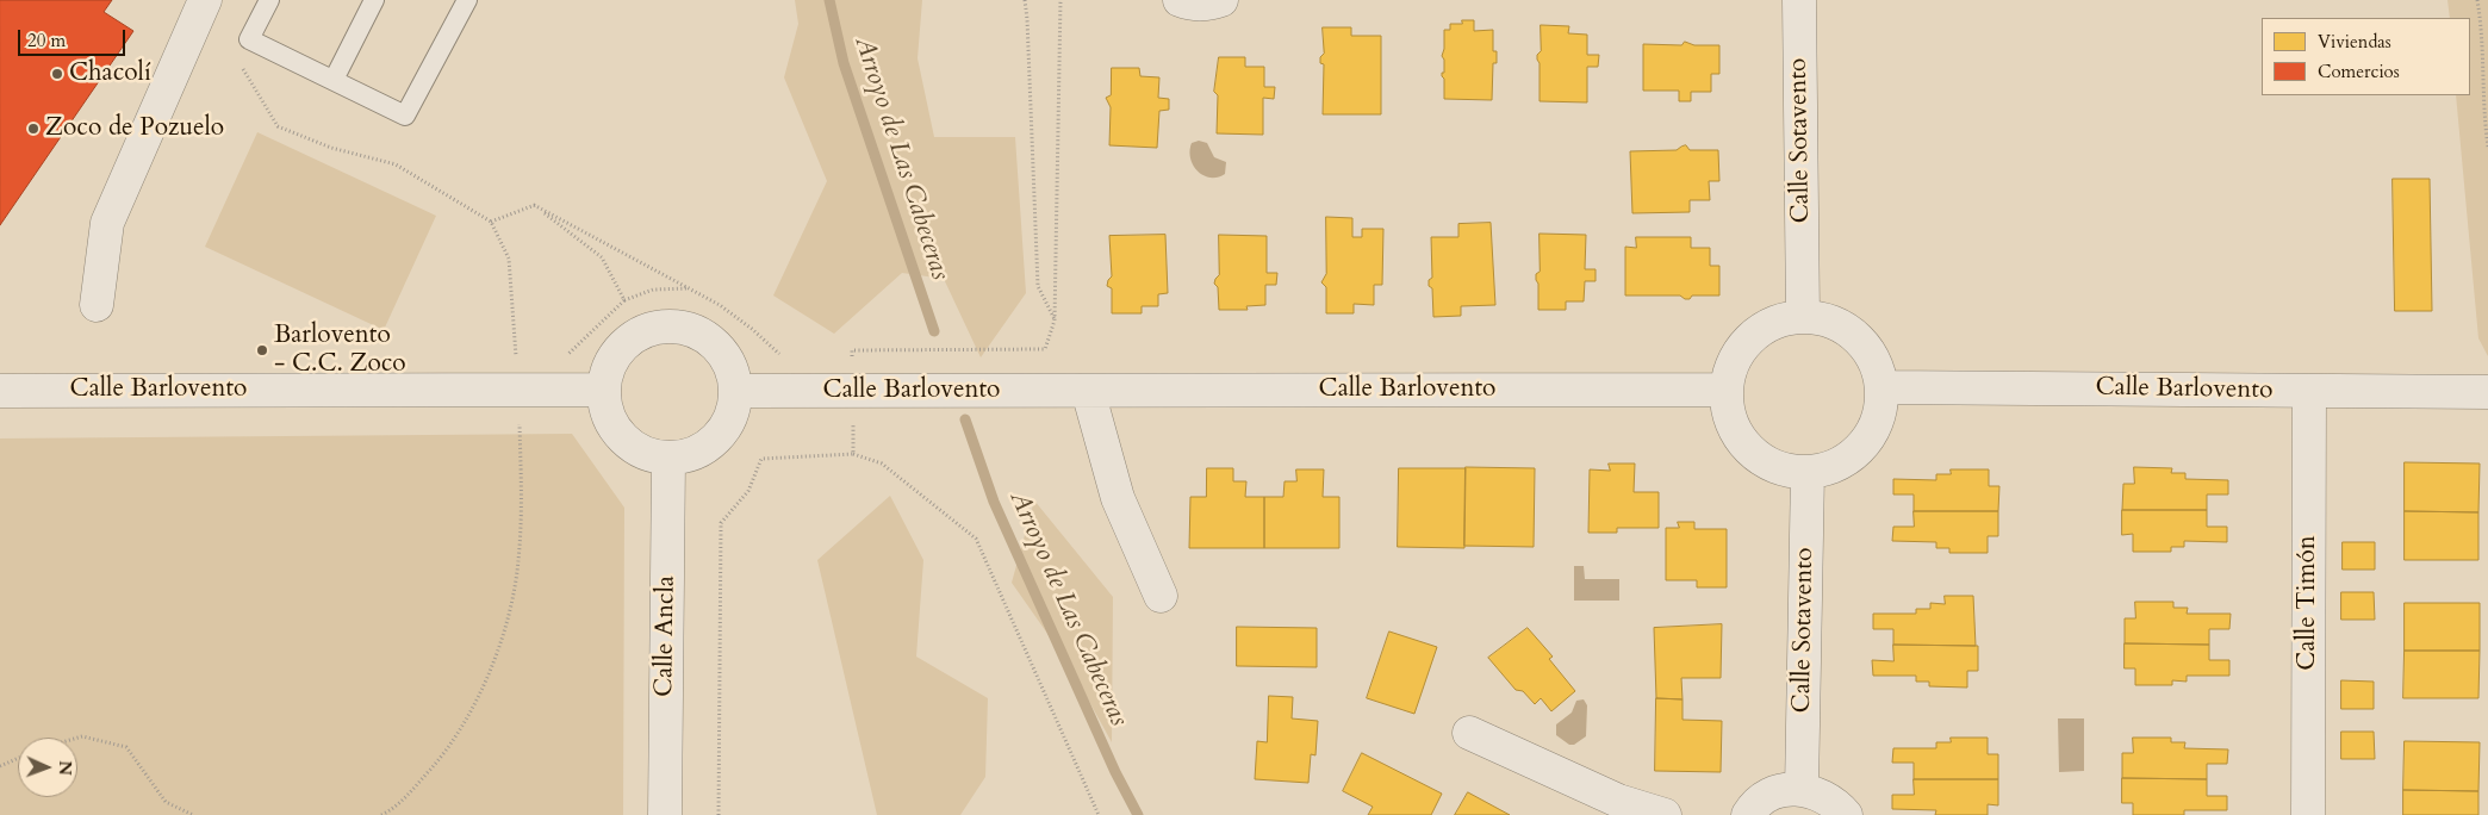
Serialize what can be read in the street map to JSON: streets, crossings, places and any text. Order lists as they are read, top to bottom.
{
  "streets": {
    "street": [
      "Calle Sotavento",
      "Calle Barlovento",
      "Calle Timón",
      "Calle Ancla"
    ]
  },
  "crossings": [
    ["Calle Sotavento", "Calle Barlovento"],
    ["Calle Barlovento", "Calle Timón"],
    ["Calle Barlovento", "Calle Ancla"]
  ],
  "water": ["Arroyo de Las Cabeceras"],
  "places": ["Chacolí", "Zoco de Pozuelo", "Barlovento - C.C. Zoco"],
  "legend": ["Viviendas", "Comercios"],
  "scale_bar": "20 m",
  "north": "right"
}
